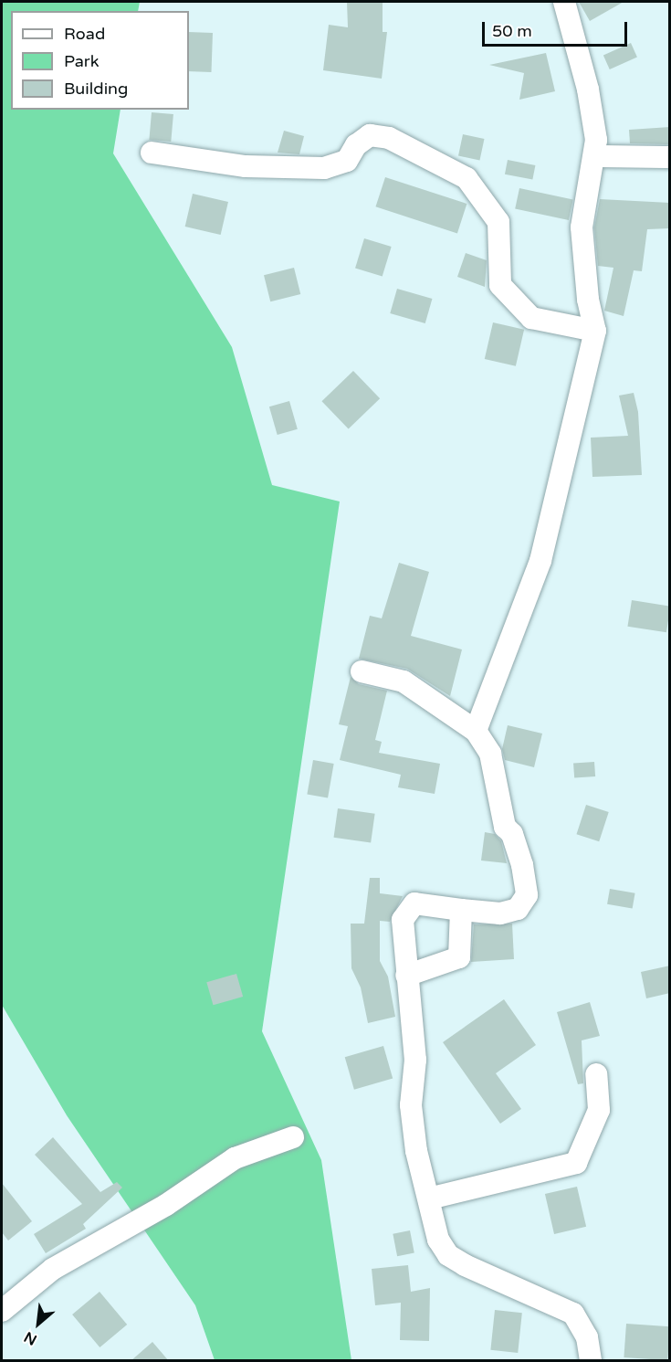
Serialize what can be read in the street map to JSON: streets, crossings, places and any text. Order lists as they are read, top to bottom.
{
  "legend": ["Road", "Park", "Building"],
  "scale_bar": "50 m",
  "north": "bottom left"
}
